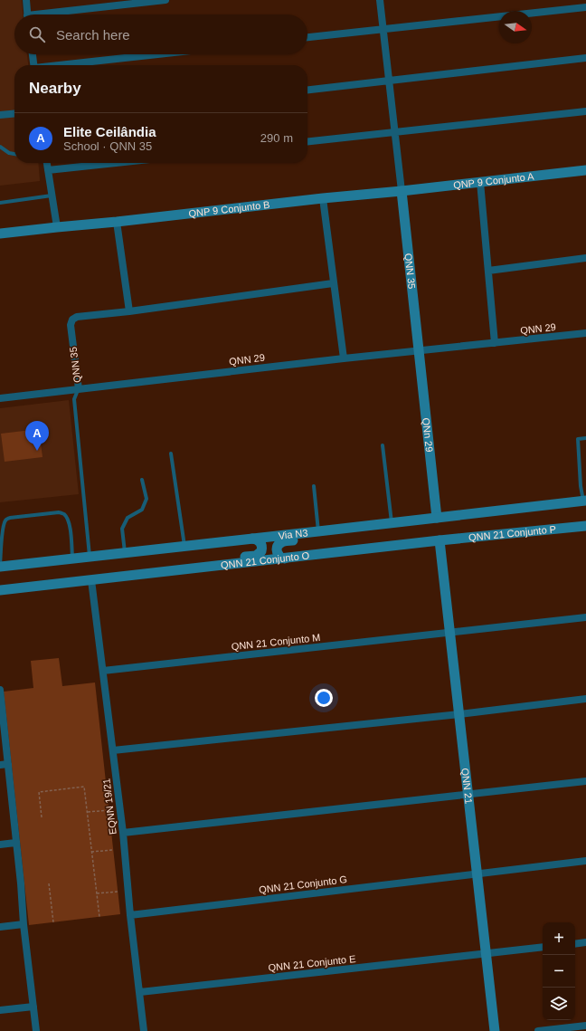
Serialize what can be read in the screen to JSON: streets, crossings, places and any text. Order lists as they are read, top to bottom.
{
  "streets": {
    "main road": [
      "QNP 9 Conjunto A",
      "QNP 9 Conjunto B",
      "QNN 35",
      "QNn 29",
      "QNN 21 Conjunto P",
      "Via N3",
      "QNN 21 Conjunto O",
      "QNN 21"
    ],
    "street": [
      "QNN 29",
      "QNN 21 Conjunto M",
      "EQNN 19/21",
      "QNN 21 Conjunto G",
      "QNN 21 Conjunto E"
    ]
  },
  "crossings": [
    ["QNP 9 Conjunto A", "QNP 9 Conjunto B"],
    ["QNP 9 Conjunto A", "QNN 35"],
    ["QNP 9 Conjunto B", "QNN 35"],
    ["QNN 35", "QNN 29"],
    ["QNN 35", "QNn 29"],
    ["QNN 29", "QNn 29"],
    ["QNn 29", "Via N3"],
    ["QNN 21 Conjunto P", "QNN 21 Conjunto O"],
    ["QNN 21 Conjunto P", "QNN 21"],
    ["QNN 21 Conjunto O", "QNN 21"],
    ["QNN 21 Conjunto O", "EQNN 19/21"],
    ["QNN 21 Conjunto M", "QNN 21"],
    ["QNN 21 Conjunto M", "EQNN 19/21"],
    ["QNN 21", "QNN 21 Conjunto G"],
    ["QNN 21", "QNN 21 Conjunto E"],
    ["EQNN 19/21", "QNN 21 Conjunto G"],
    ["EQNN 19/21", "QNN 21 Conjunto E"]
  ],
  "north": "right",
  "page": {
    "search": "Search here",
    "heading": "Nearby",
    "list": [
      {
        "mark": "A",
        "name": "Elite Ceilândia",
        "note": "School · QNN 35",
        "value": "290 m"
      }
    ],
    "pins": "A",
    "map_buttons": ["+", "−"]
  }
}
